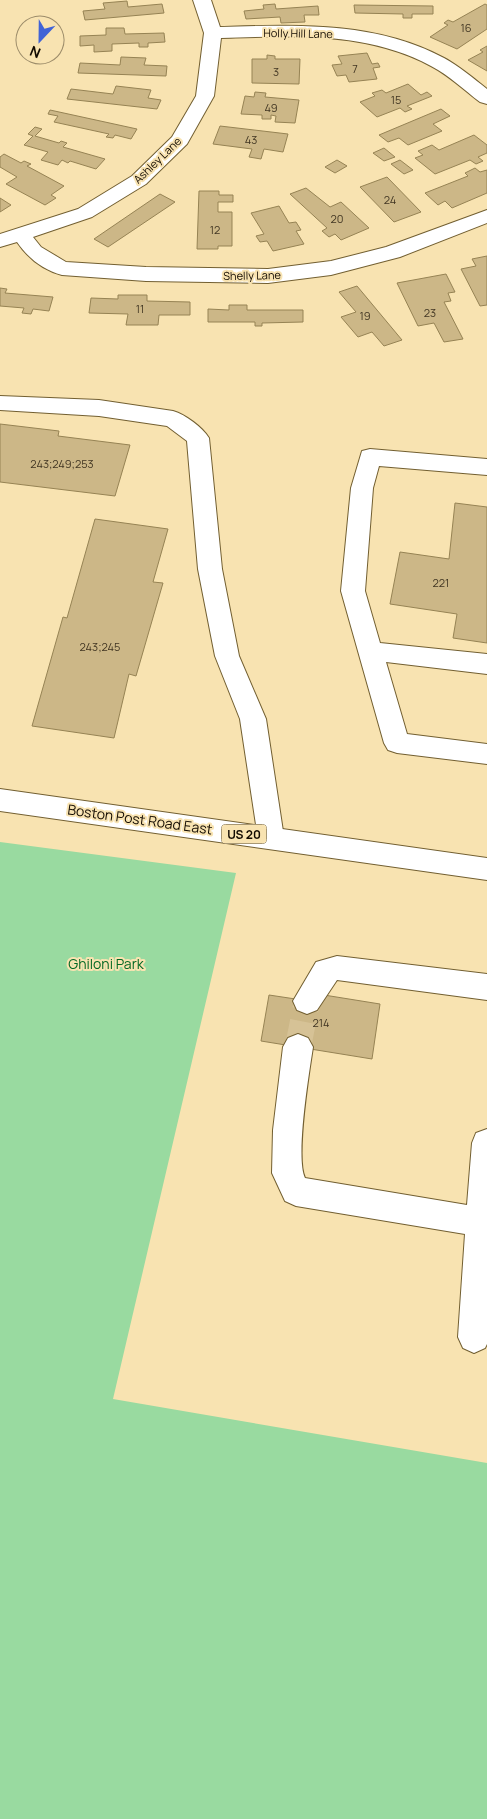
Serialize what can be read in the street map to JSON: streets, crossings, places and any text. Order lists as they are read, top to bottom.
{
  "streets": {
    "street": [
      "Holly Hill Lane",
      "Ashley Lane",
      "Shelly Lane",
      "Boston Post Road East",
      "US 20"
    ]
  },
  "crossings": [
    ["Holly Hill Lane", "Ashley Lane"],
    ["Ashley Lane", "Shelly Lane"]
  ],
  "parks": ["Ghiloni Park"],
  "house_numbers": [
    "16",
    "7",
    "3",
    "15",
    "49",
    "43",
    "24",
    "20",
    "12",
    "11",
    "23",
    "19",
    "243;249;253",
    "221",
    "243;245",
    "214"
  ],
  "north": "bottom"
}
